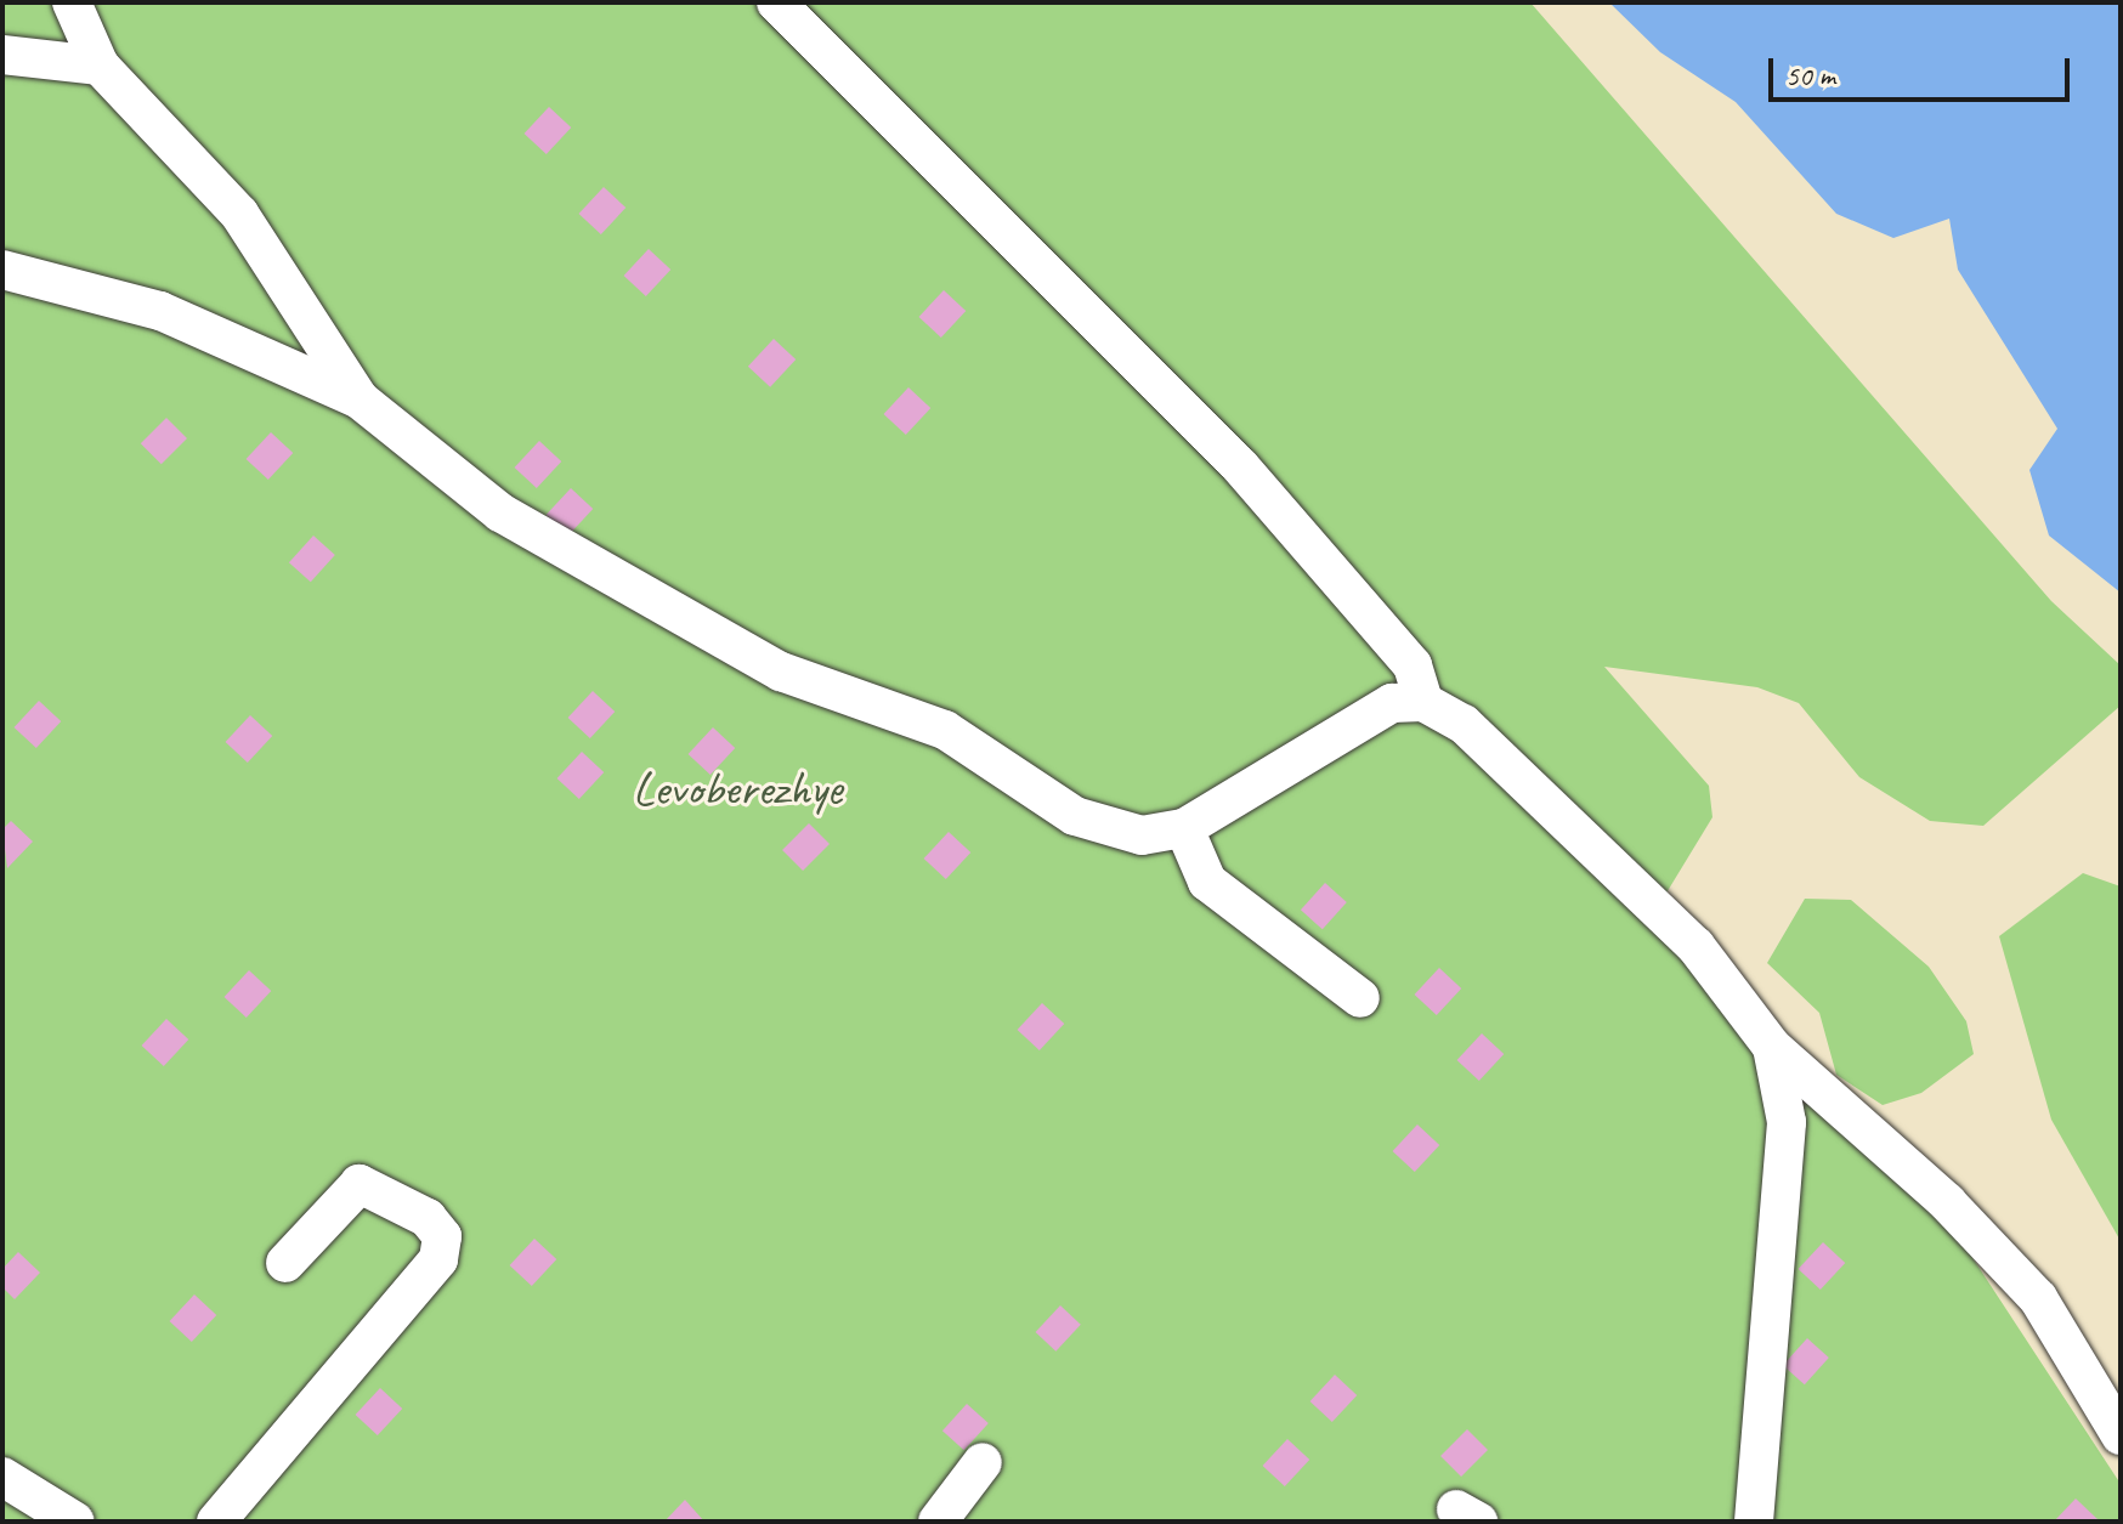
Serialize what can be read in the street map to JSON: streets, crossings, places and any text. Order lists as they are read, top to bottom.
{
  "parks": ["Levoberezhye"],
  "scale_bar": "50 m"
}
